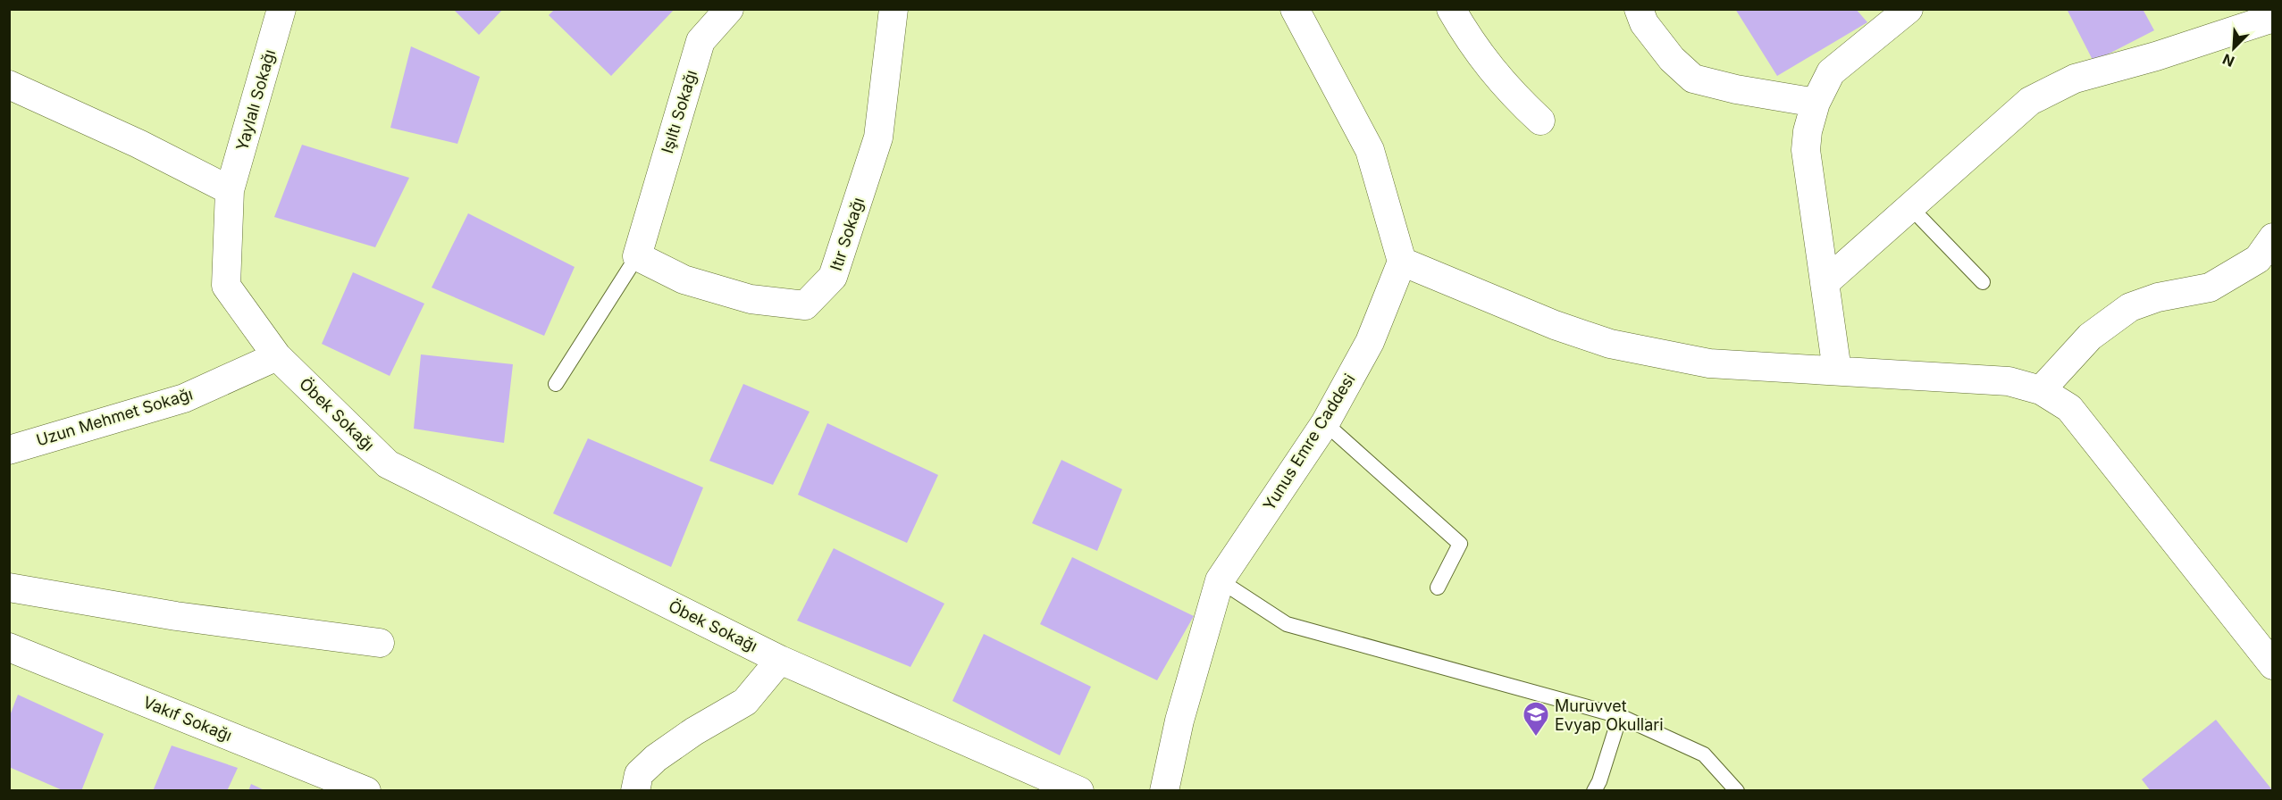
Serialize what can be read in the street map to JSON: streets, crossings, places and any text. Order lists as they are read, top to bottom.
{
  "streets": {
    "street": [
      "Yaylalı Sokağı",
      "Işıltı Sokağı",
      "Itır Sokağı",
      "Öbek Sokağı",
      "Uzun Mehmet Sokağı",
      "Yunus Emre Caddesi",
      "Vakıf Sokağı"
    ]
  },
  "crossings": [
    ["Yaylalı Sokağı", "Öbek Sokağı"],
    ["Işıltı Sokağı", "Itır Sokağı"],
    ["Öbek Sokağı", "Uzun Mehmet Sokağı"]
  ],
  "places": {
    "school or university": ["Muruvvet Evyap Okullari"]
  },
  "north": "bottom left"
}
